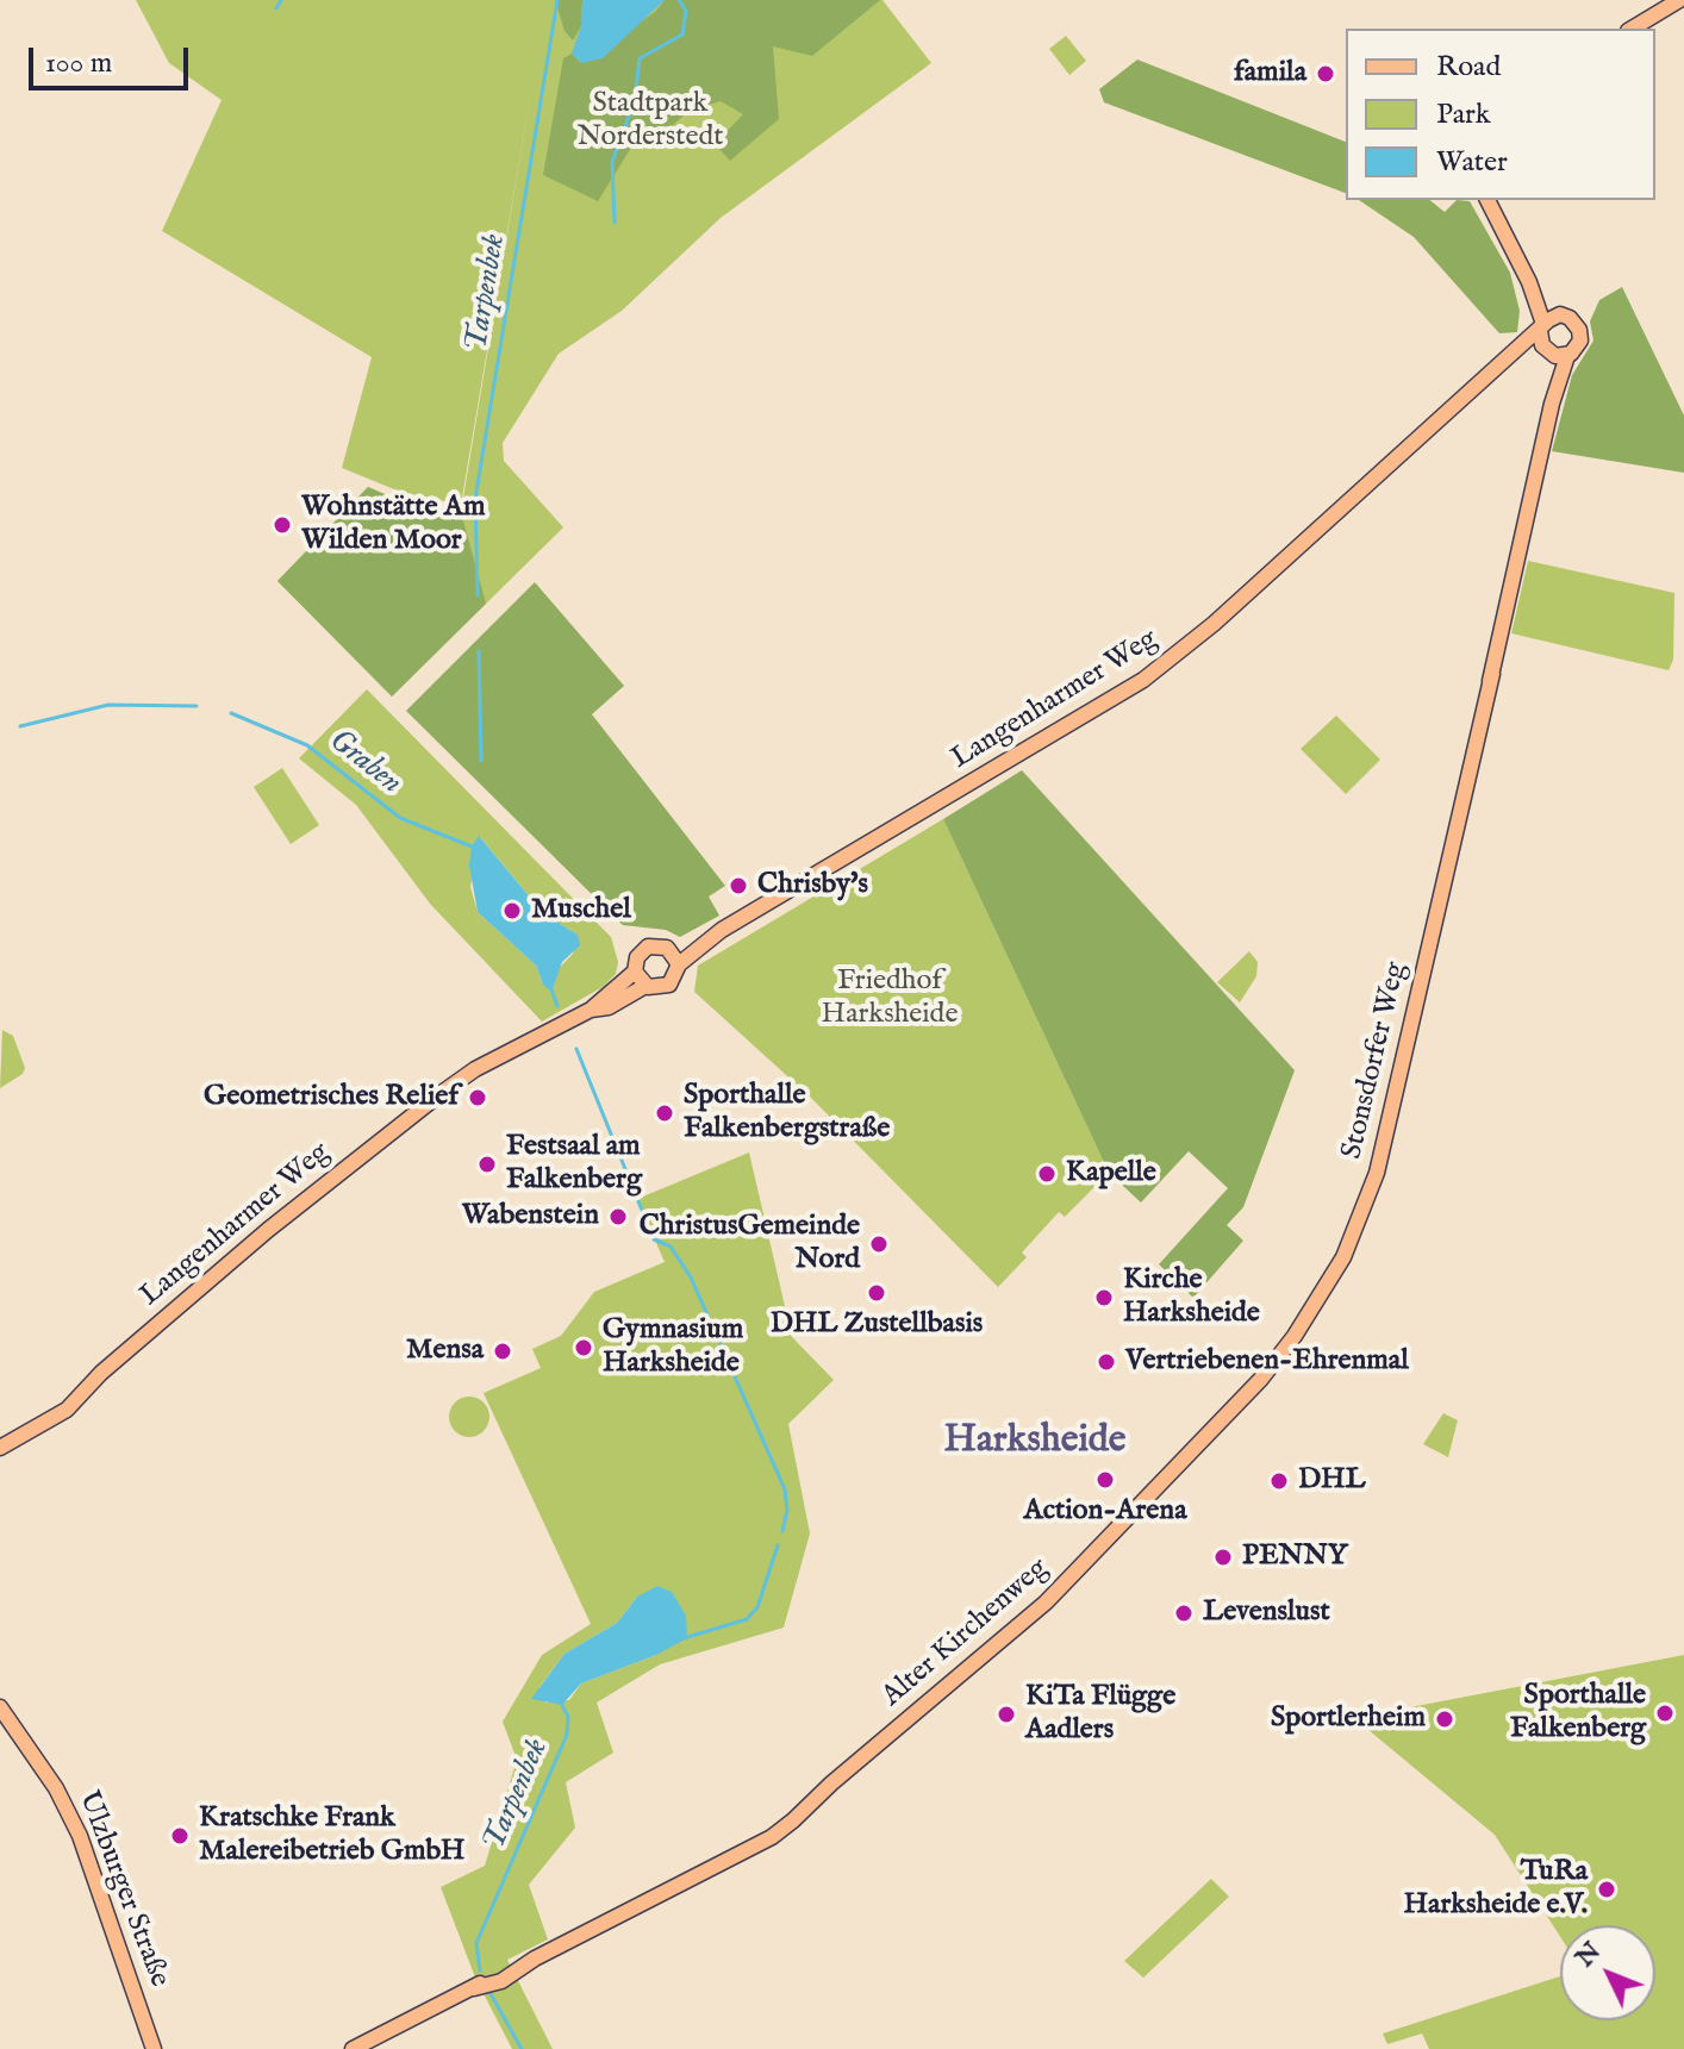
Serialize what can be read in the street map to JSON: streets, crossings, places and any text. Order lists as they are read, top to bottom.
{
  "streets": {
    "main road": [
      "Langenharmer Weg",
      "Stonsdorfer Weg",
      "Alter Kirchenweg",
      "Ulzburger Straße"
    ]
  },
  "crossings": [
    ["Langenharmer Weg", "Stonsdorfer Weg"],
    ["Stonsdorfer Weg", "Alter Kirchenweg"]
  ],
  "districts": ["Harksheide"],
  "water": ["Tarpenbek", "Graben"],
  "parks": ["Stadtpark Norderstedt", "Friedhof Harksheide"],
  "places": [
    "famila",
    "Wohnstätte Am Wilden Moor",
    "Chrisby's",
    "Muschel",
    "Geometrisches Relief",
    "Sporthalle Falkenbergstraße",
    "Festsaal am Falkenberg",
    "Kapelle",
    "Wabenstein",
    "ChristusGemeinde Nord",
    "DHL Zustellbasis",
    "Kirche Harksheide",
    "Gymnasium Harksheide",
    "Mensa",
    "Vertriebenen-Ehrenmal",
    "Action-Arena",
    "DHL",
    "PENNY",
    "Levenslust",
    "Sporthalle Falkenberg",
    "KiTa Flügge Aadlers",
    "Sportlerheim",
    "Kratschke Frank Malereibetrieb GmbH",
    "TuRa Harksheide e.V."
  ],
  "legend": ["Road", "Park", "Water"],
  "scale_bar": "100 m",
  "north": "top left"
}
